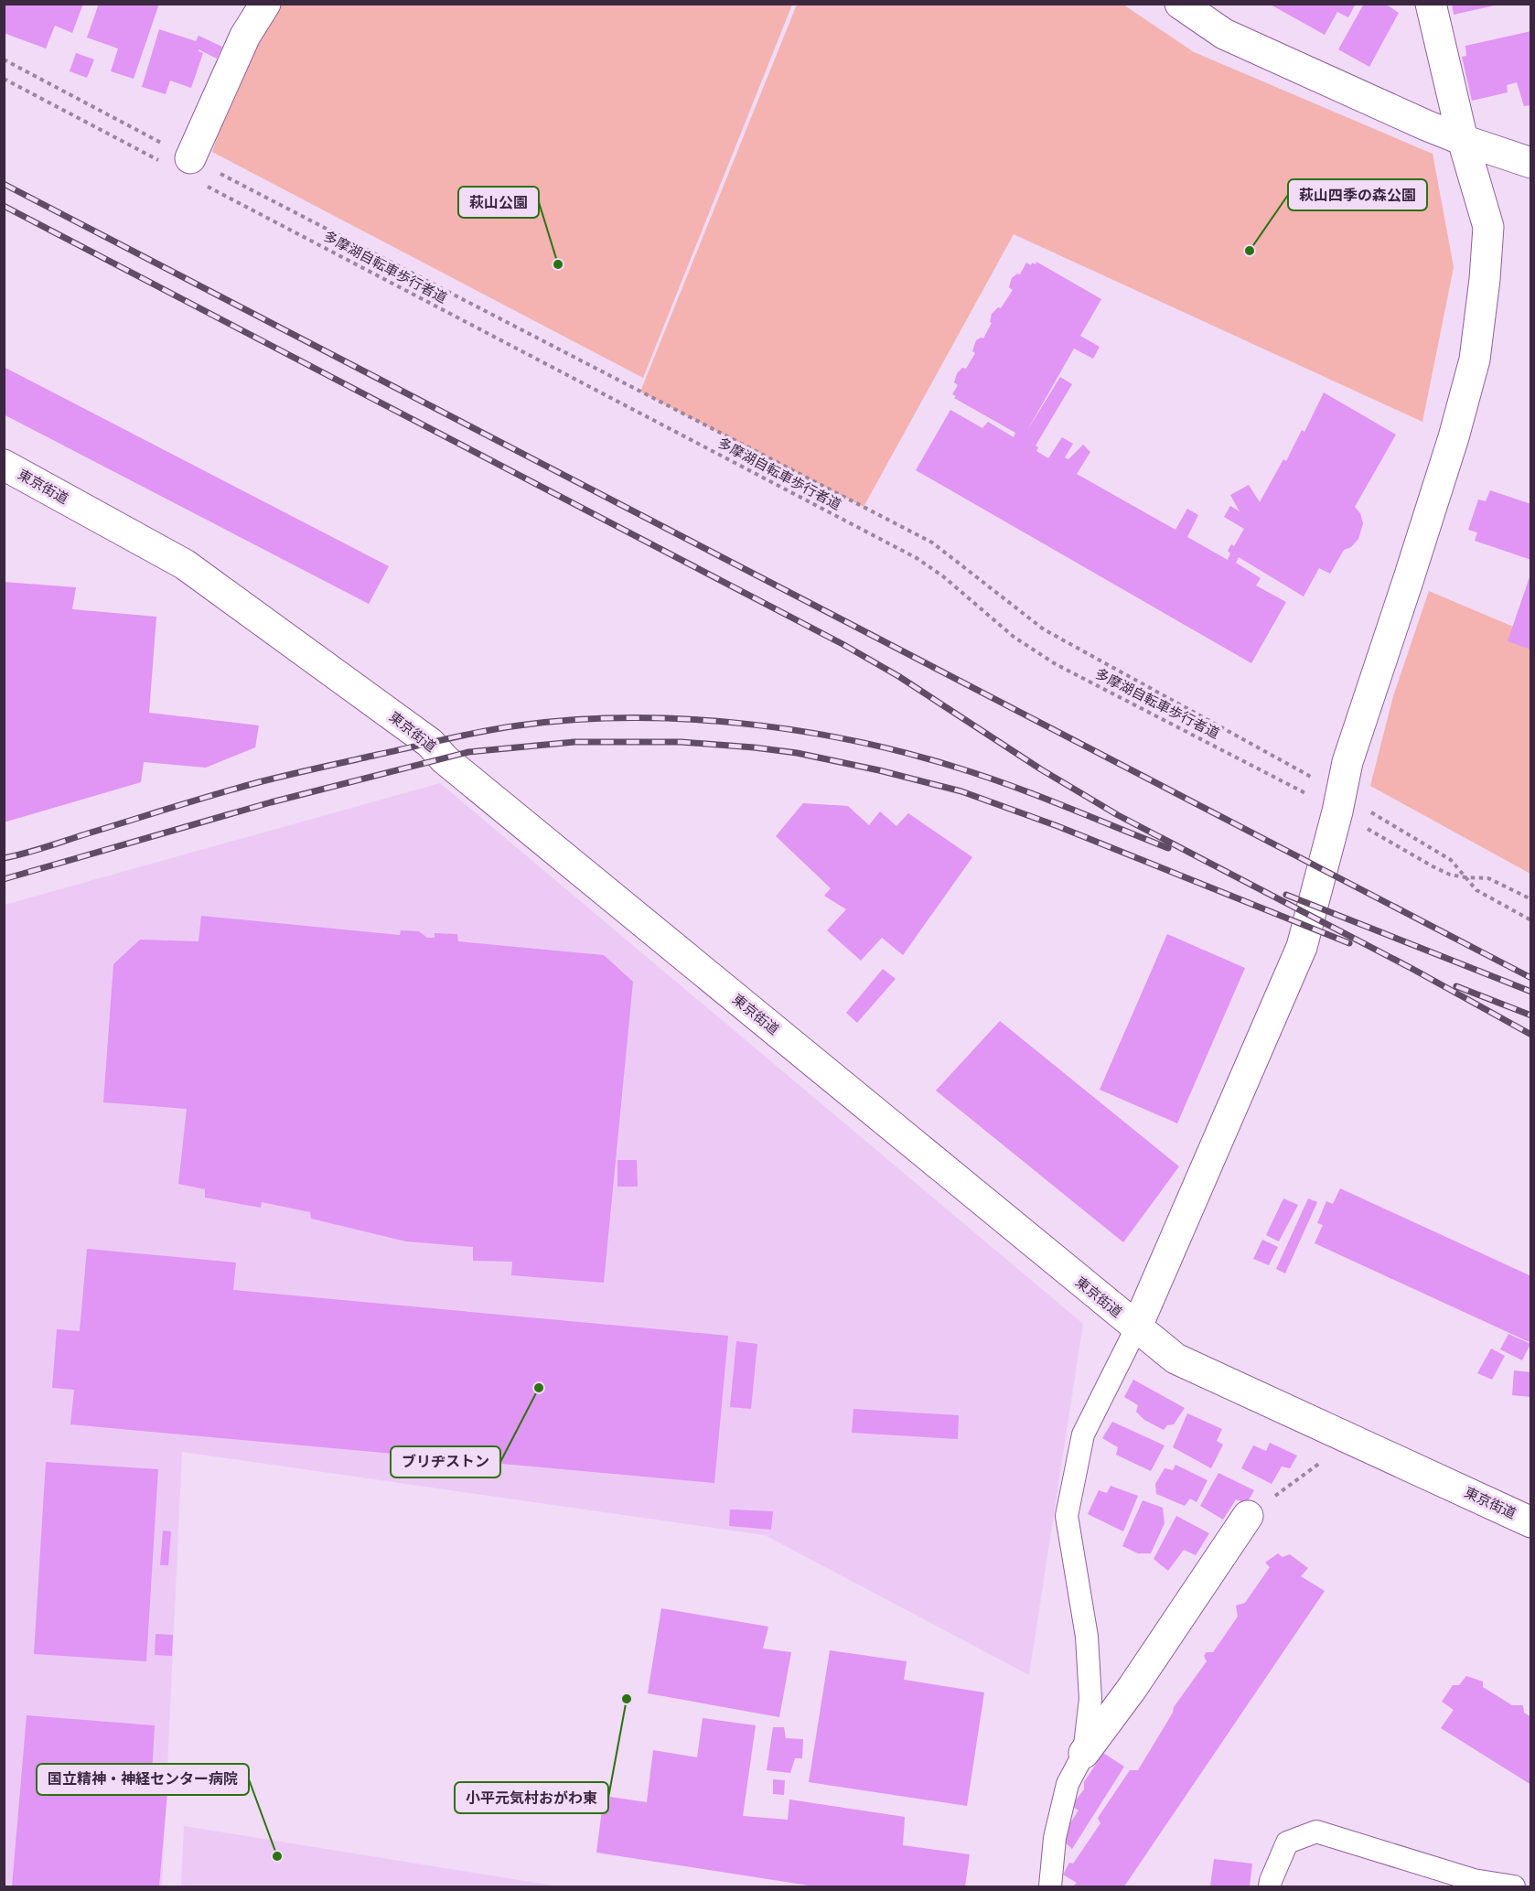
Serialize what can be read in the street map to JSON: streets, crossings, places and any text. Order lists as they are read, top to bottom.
{
  "streets": {
    "street": ["東京街道"],
    "path": ["多摩湖自転車歩行者道"]
  },
  "places": [
    "萩山四季の森公園",
    "萩山公園",
    "ブリヂストン",
    "小平元気村おがわ東",
    "国立精神・神経センター病院"
  ]
}
